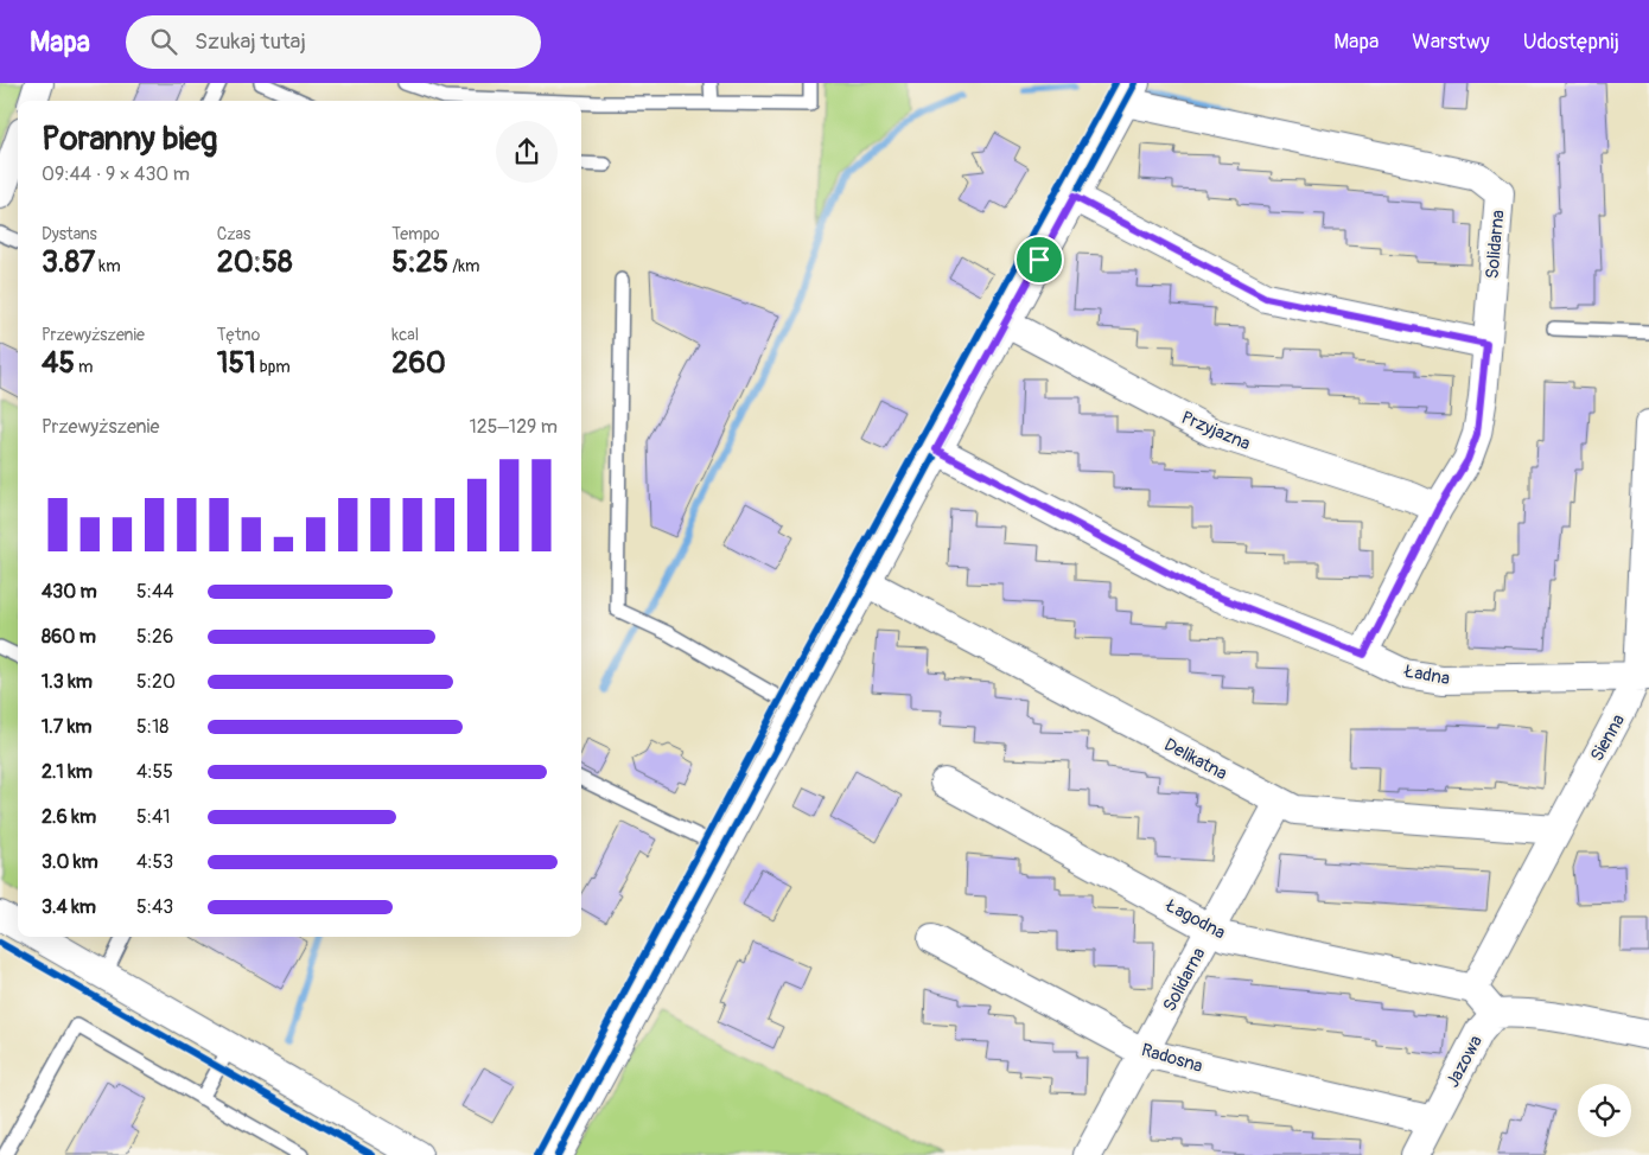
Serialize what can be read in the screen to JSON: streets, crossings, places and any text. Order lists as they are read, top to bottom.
{
  "streets": {
    "street": [
      "Solidarna",
      "Przyjazna",
      "Ładna",
      "Sienna",
      "Delikatna",
      "Łagodna",
      "Radosna",
      "Jazowa"
    ]
  },
  "crossings": [
    ["Solidarna", "Przyjazna"],
    ["Solidarna", "Ładna"],
    ["Solidarna", "Delikatna"],
    ["Solidarna", "Łagodna"],
    ["Solidarna", "Radosna"],
    ["Ładna", "Sienna"],
    ["Sienna", "Delikatna"],
    ["Sienna", "Łagodna"],
    ["Radosna", "Jazowa"]
  ],
  "page": {
    "header": "Mapa",
    "search": "Szukaj tutaj",
    "nav": ["Mapa", "Warstwy", "Udostępnij"],
    "heading": ["Poranny bieg", "09:44 · 9 × 430 m"],
    "stats": [
      ["Dystans", "3.87 km"],
      ["Czas", "20:58"],
      ["Tempo", "5:25 /km"],
      ["Przewyższenie", "45 m"],
      ["Tętno", "151 bpm"],
      ["kcal", "260"]
    ],
    "chart": ["Przewyższenie", "125–129 m"],
    "list": [
      {
        "name": "430 m",
        "note": "5:44"
      },
      {
        "name": "860 m",
        "note": "5:26"
      },
      {
        "name": "1.3 km",
        "note": "5:20"
      },
      {
        "name": "1.7 km",
        "note": "5:18"
      },
      {
        "name": "2.1 km",
        "note": "4:55"
      },
      {
        "name": "2.6 km",
        "note": "5:41"
      },
      {
        "name": "3.0 km",
        "note": "4:53"
      },
      {
        "name": "3.4 km",
        "note": "5:43"
      }
    ]
  }
}
